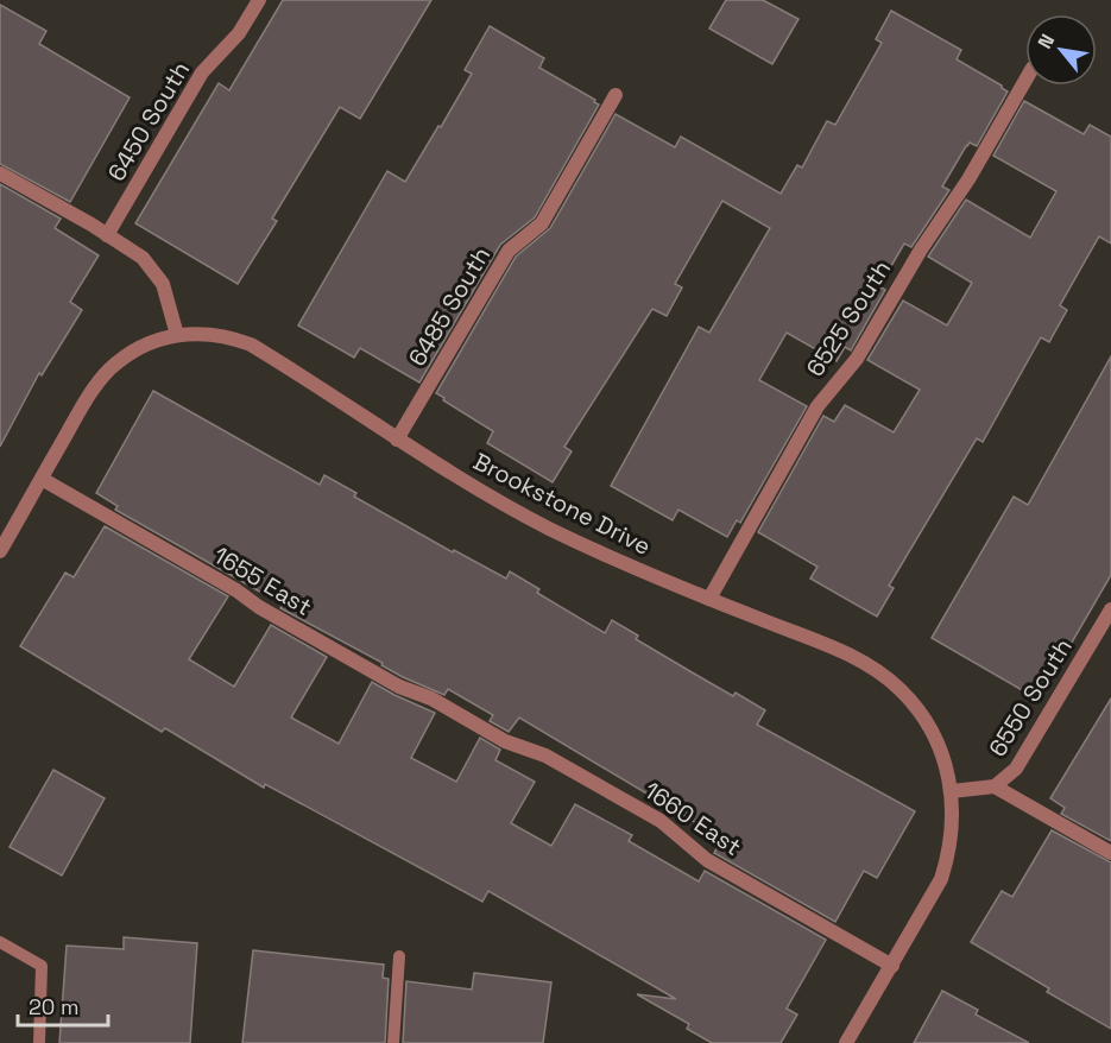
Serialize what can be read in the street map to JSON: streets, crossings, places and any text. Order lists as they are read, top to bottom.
{
  "streets": {
    "street": [
      "6450 South",
      "6485 South",
      "6525 South",
      "Brookstone Drive",
      "1655 East",
      "6550 South",
      "1660 East"
    ]
  },
  "crossings": [
    ["6485 South", "Brookstone Drive"],
    ["6525 South", "Brookstone Drive"],
    ["Brookstone Drive", "1655 East"],
    ["Brookstone Drive", "6550 South"],
    ["1655 East", "1660 East"]
  ],
  "scale_bar": "20 m",
  "north": "top left"
}
